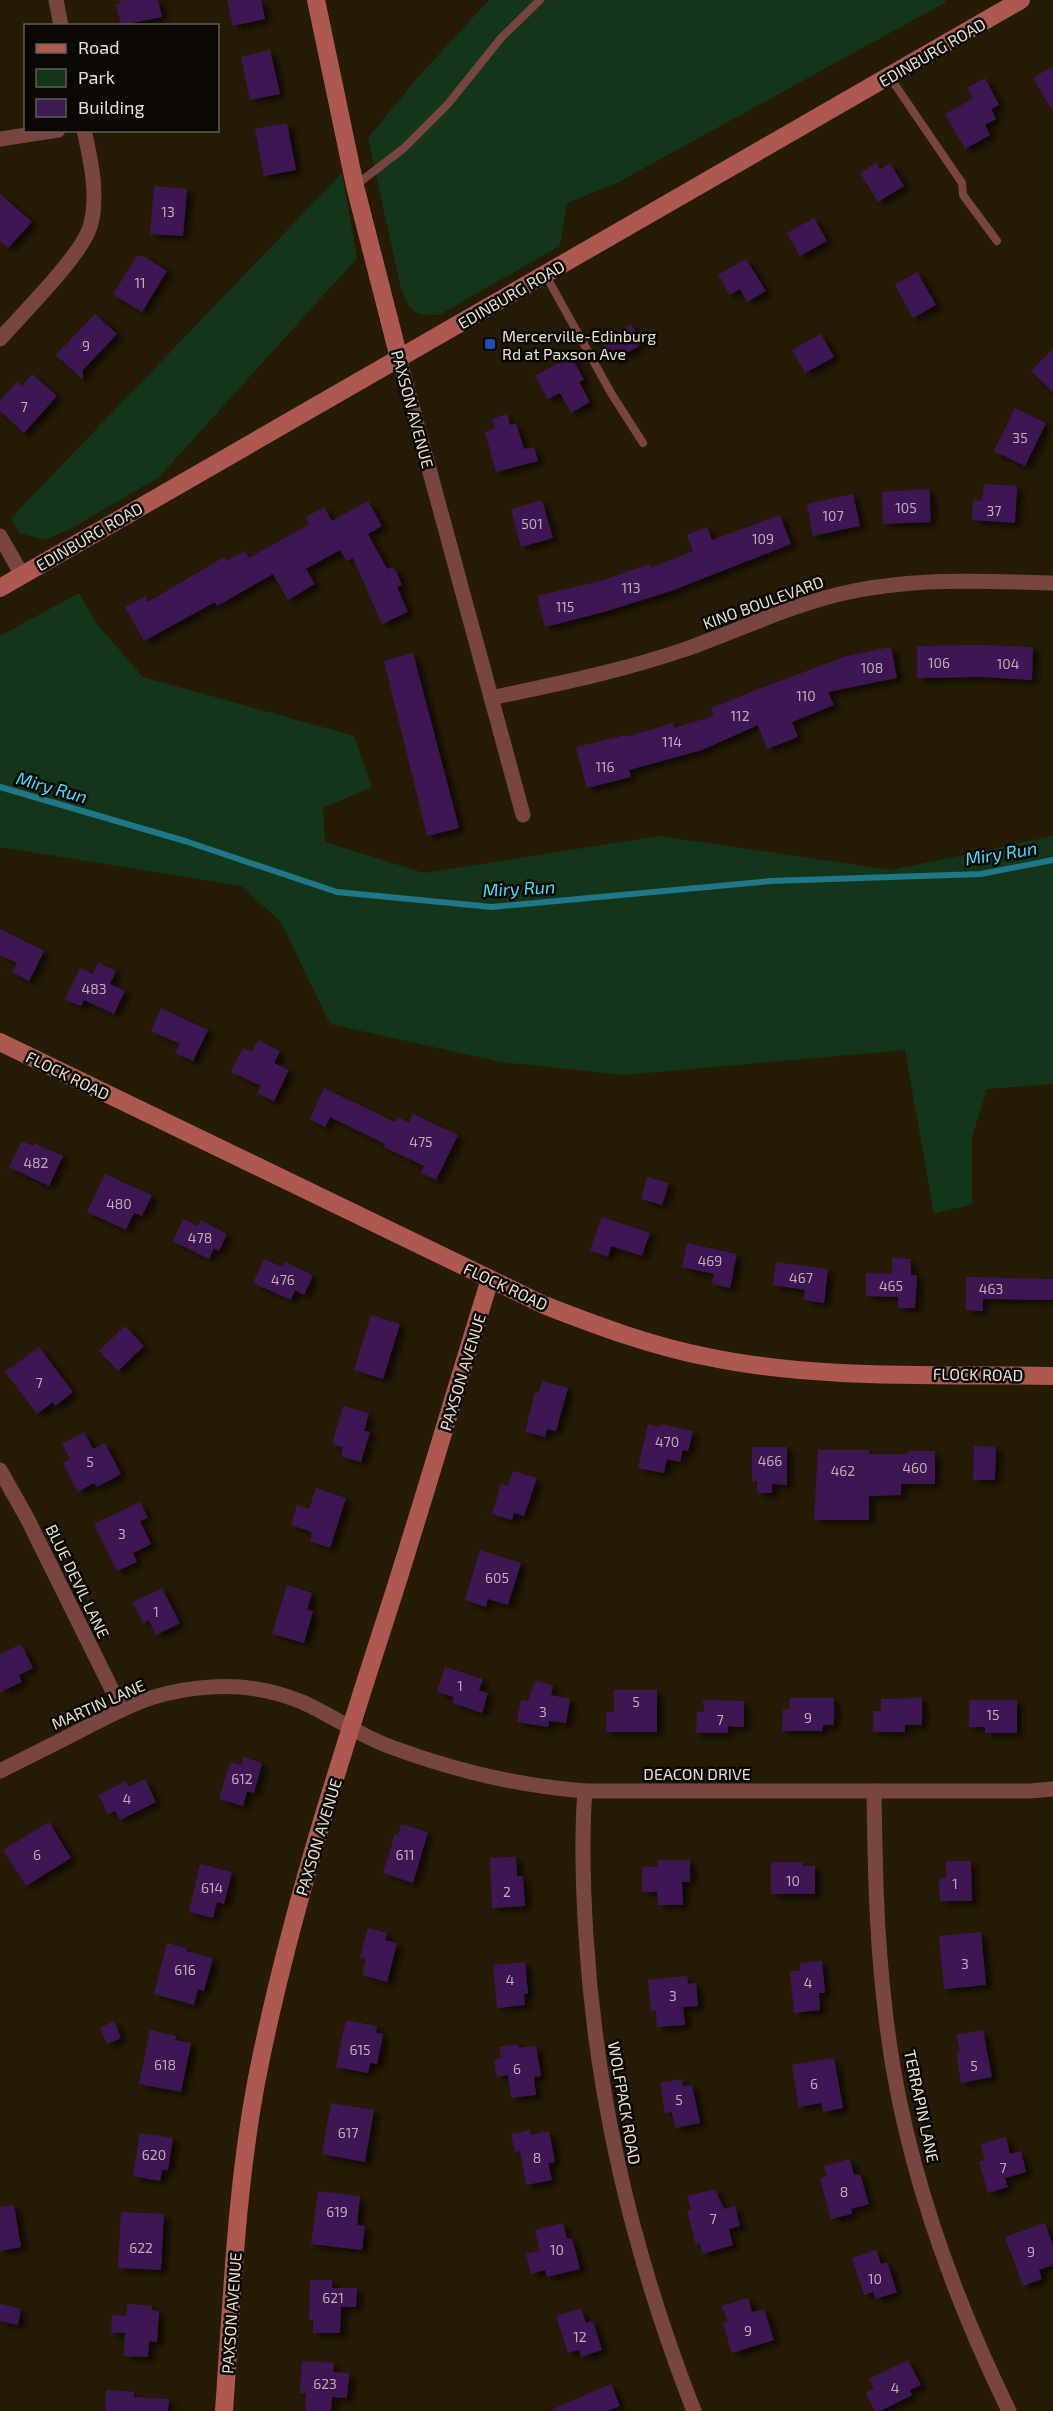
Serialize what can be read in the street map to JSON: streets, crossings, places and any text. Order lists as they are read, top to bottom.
{
  "streets": {
    "main road": ["EDINBURG ROAD", "PAXSON AVENUE", "FLOCK ROAD"],
    "street": [
      "KINO BOULEVARD",
      "BLUE DEVIL LANE",
      "MARTIN LANE",
      "DEACON DRIVE",
      "WOLFPACK ROAD",
      "TERRAPIN LANE"
    ]
  },
  "crossings": [
    ["EDINBURG ROAD", "PAXSON AVENUE"],
    ["PAXSON AVENUE", "KINO BOULEVARD"],
    ["PAXSON AVENUE", "FLOCK ROAD"],
    ["PAXSON AVENUE", "MARTIN LANE"],
    ["PAXSON AVENUE", "DEACON DRIVE"],
    ["BLUE DEVIL LANE", "MARTIN LANE"],
    ["MARTIN LANE", "DEACON DRIVE"],
    ["DEACON DRIVE", "WOLFPACK ROAD"],
    ["DEACON DRIVE", "TERRAPIN LANE"]
  ],
  "water": ["Miry Run"],
  "places": {
    "transit": ["Mercerville-Edinburg Rd at Paxson Ave"]
  },
  "house_numbers": [
    "13",
    "11",
    "9",
    "7",
    "35",
    "105",
    "37",
    "107",
    "501",
    "109",
    "113",
    "115",
    "106",
    "104",
    "108",
    "110",
    "112",
    "114",
    "116",
    "483",
    "475",
    "482",
    "480",
    "478",
    "469",
    "467",
    "476",
    "465",
    "463",
    "7",
    "470",
    "466",
    "5",
    "460",
    "462",
    "3",
    "605",
    "1",
    "1",
    "5",
    "3",
    "15",
    "9",
    "7",
    "612",
    "4",
    "6",
    "611",
    "10",
    "1",
    "614",
    "2",
    "3",
    "616",
    "4",
    "4",
    "3",
    "615",
    "618",
    "5",
    "6",
    "6",
    "5",
    "617",
    "620",
    "8",
    "7",
    "8",
    "619",
    "7",
    "622",
    "10",
    "9",
    "10",
    "621",
    "9",
    "12",
    "623",
    "4"
  ],
  "legend": ["Road", "Park", "Building"]
}
